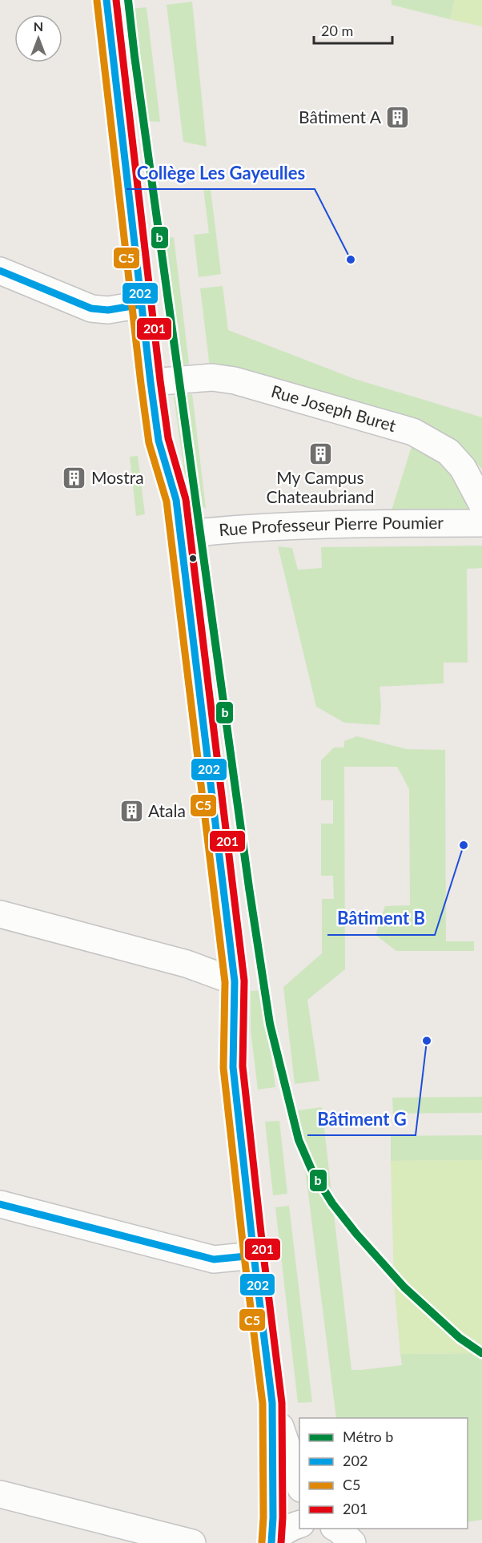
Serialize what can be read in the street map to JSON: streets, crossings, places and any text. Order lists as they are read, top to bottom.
{
  "streets": {
    "main road": ["Rue Joseph Buret", "Rue Professeur Pierre Poumier"]
  },
  "places": {
    "building": [
      "Bâtiment A",
      "My Campus Chateaubriand",
      "Mostra",
      "Atala"
    ],
    "other": ["Collège Les Gayeulles", "Bâtiment B", "Bâtiment G"]
  },
  "lines": [
    "metro line b",
    "transit line 202",
    "transit line 201",
    "transit line C5"
  ],
  "legend": [
    "Métro b",
    "202",
    "C5",
    "201"
  ],
  "scale_bar": "20 m",
  "north": "top"
}
